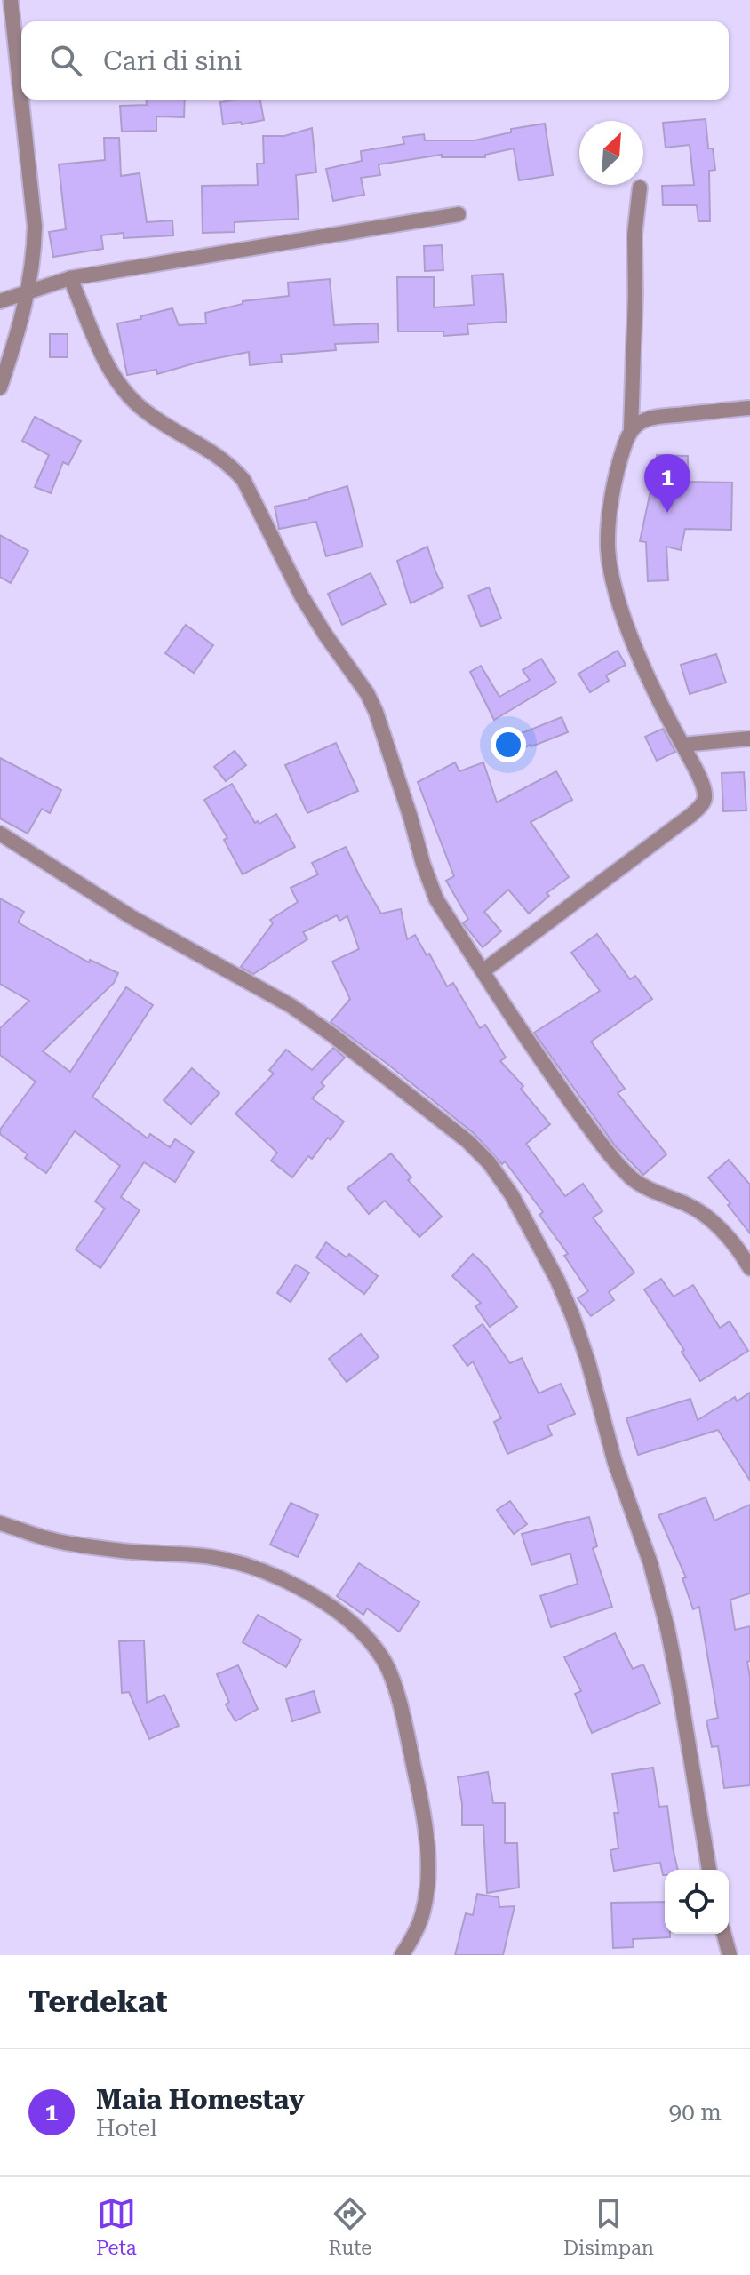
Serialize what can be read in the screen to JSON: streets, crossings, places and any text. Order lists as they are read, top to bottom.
{
  "north": "top right",
  "page": {
    "search": "Cari di sini",
    "pins": "1",
    "heading": "Terdekat",
    "list": [
      {
        "mark": "1",
        "name": "Maia Homestay",
        "note": "Hotel",
        "value": "90 m"
      }
    ],
    "nav": ["Peta", "Rute", "Disimpan"]
  }
}
